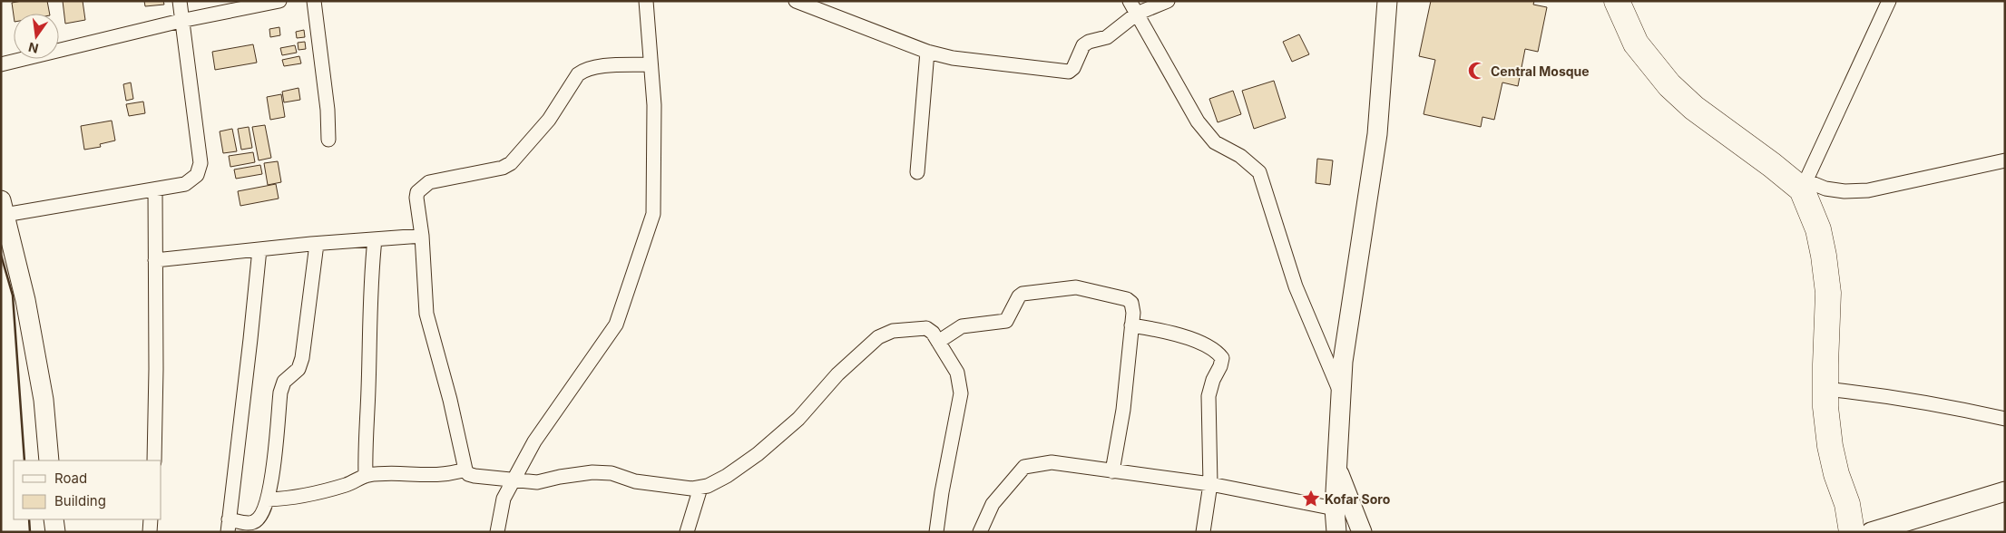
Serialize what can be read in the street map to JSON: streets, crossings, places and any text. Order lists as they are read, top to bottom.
{
  "places": {
    "mosque": ["Central Mosque"],
    "place": ["Kofar Soro"]
  },
  "legend": ["Road", "Building"],
  "north": "bottom"
}
